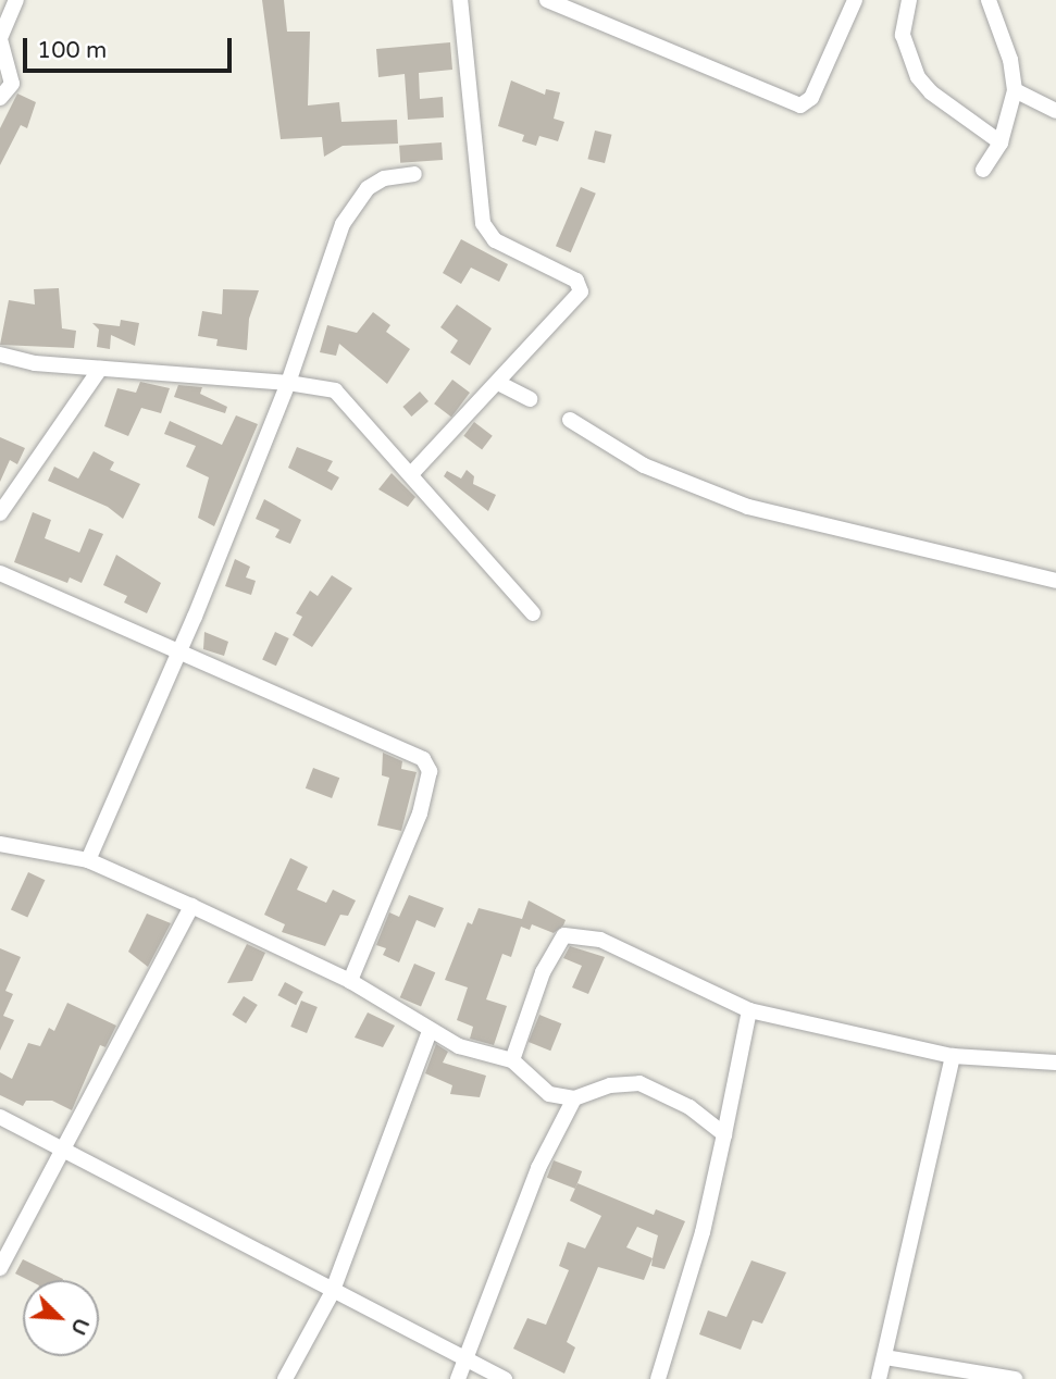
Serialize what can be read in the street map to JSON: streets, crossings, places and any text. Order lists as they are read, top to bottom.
{
  "scale_bar": "100 m",
  "north": "bottom right"
}
